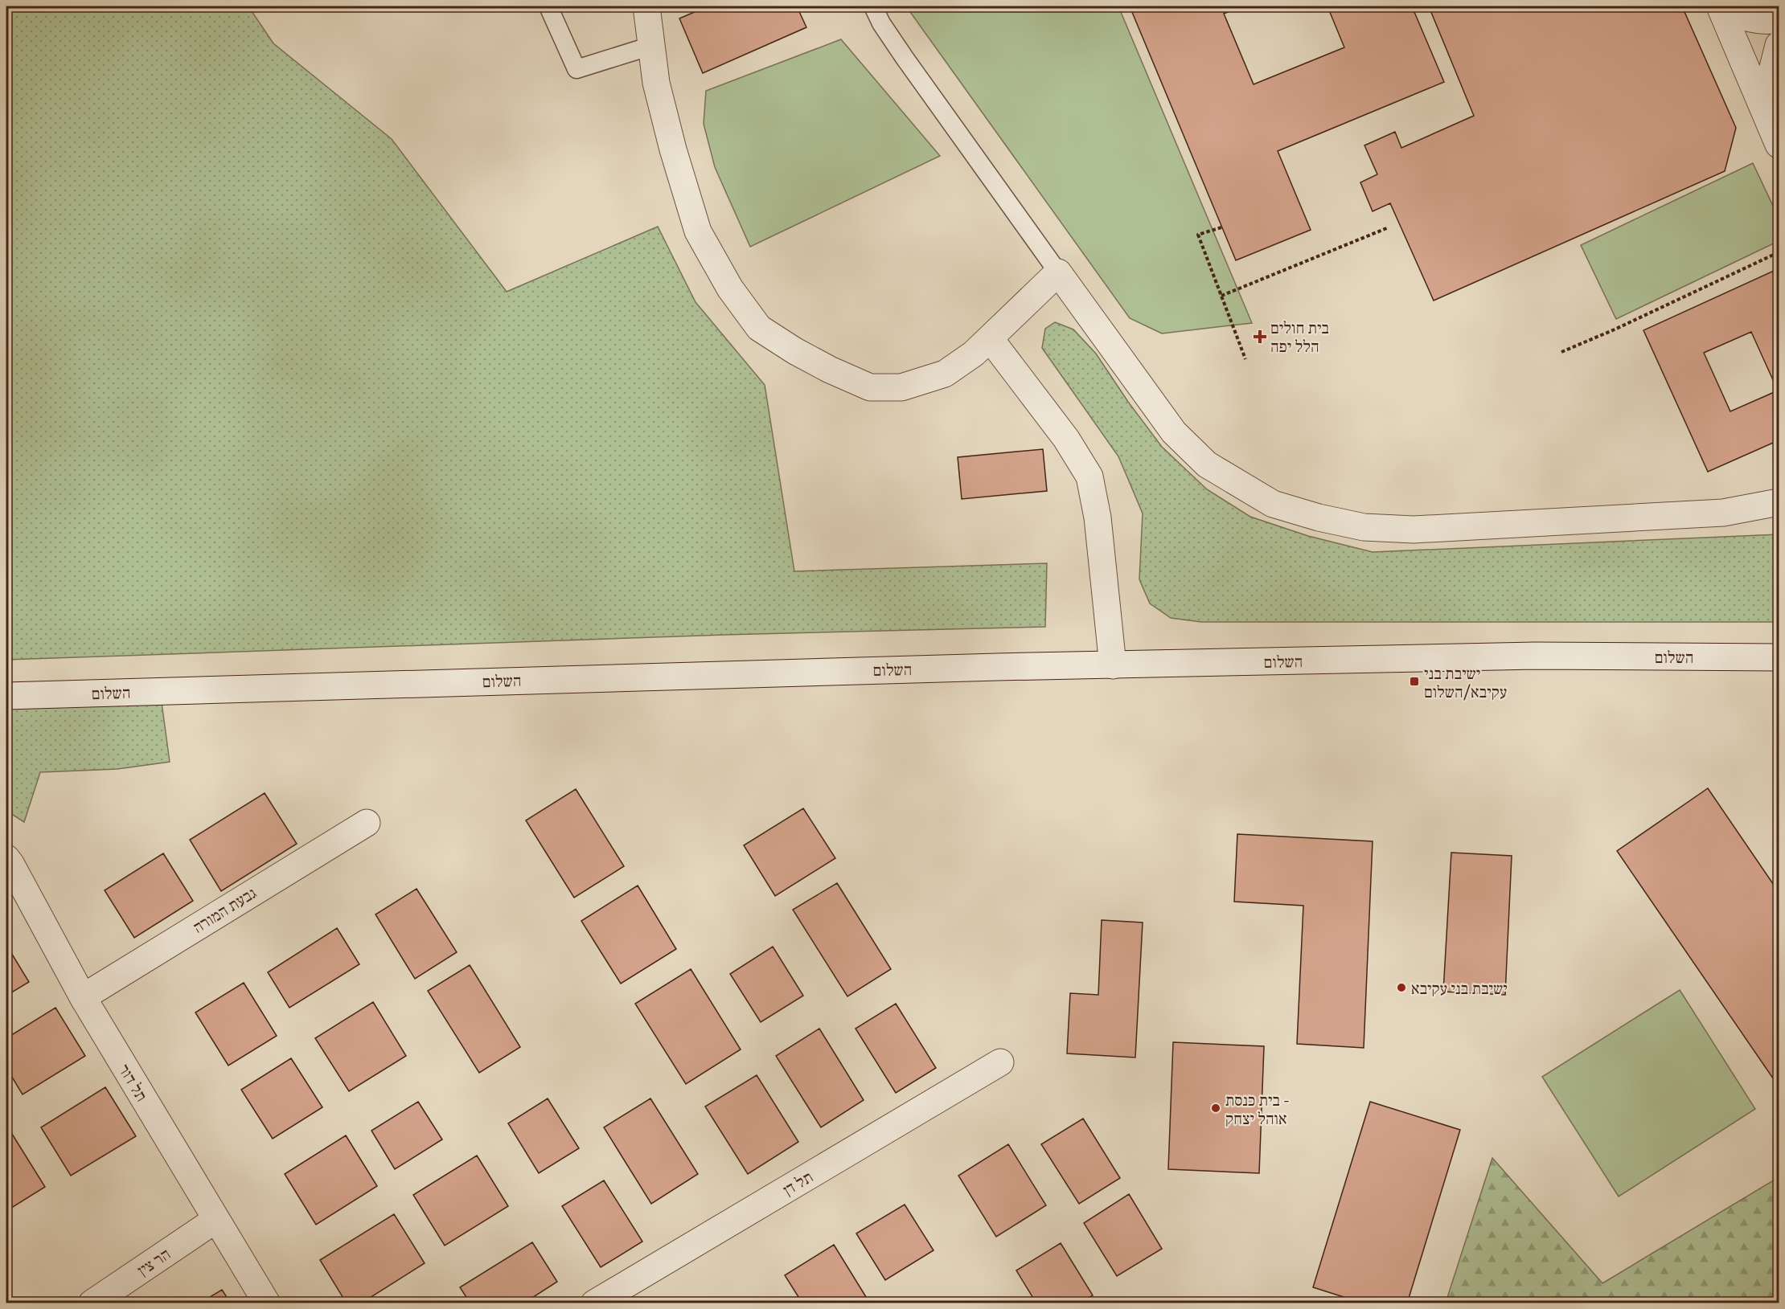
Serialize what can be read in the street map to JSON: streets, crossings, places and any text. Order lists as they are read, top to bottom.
{
  "streets": {
    "street": [
      "השלום",
      "גבעת המורה",
      "תל דור",
      "תל דן",
      "הר צין"
    ]
  },
  "crossings": [
    ["גבעת המורה", "תל דור"],
    ["תל דור", "הר צין"]
  ],
  "places": {
    "health": ["בית חולים הלל יפה"],
    "transit": ["ישיבת בני עקיבא/השלום"],
    "other": ["ישיבת בני עקיבא", "בית כנסת - אוהל יצחק"]
  }
}
